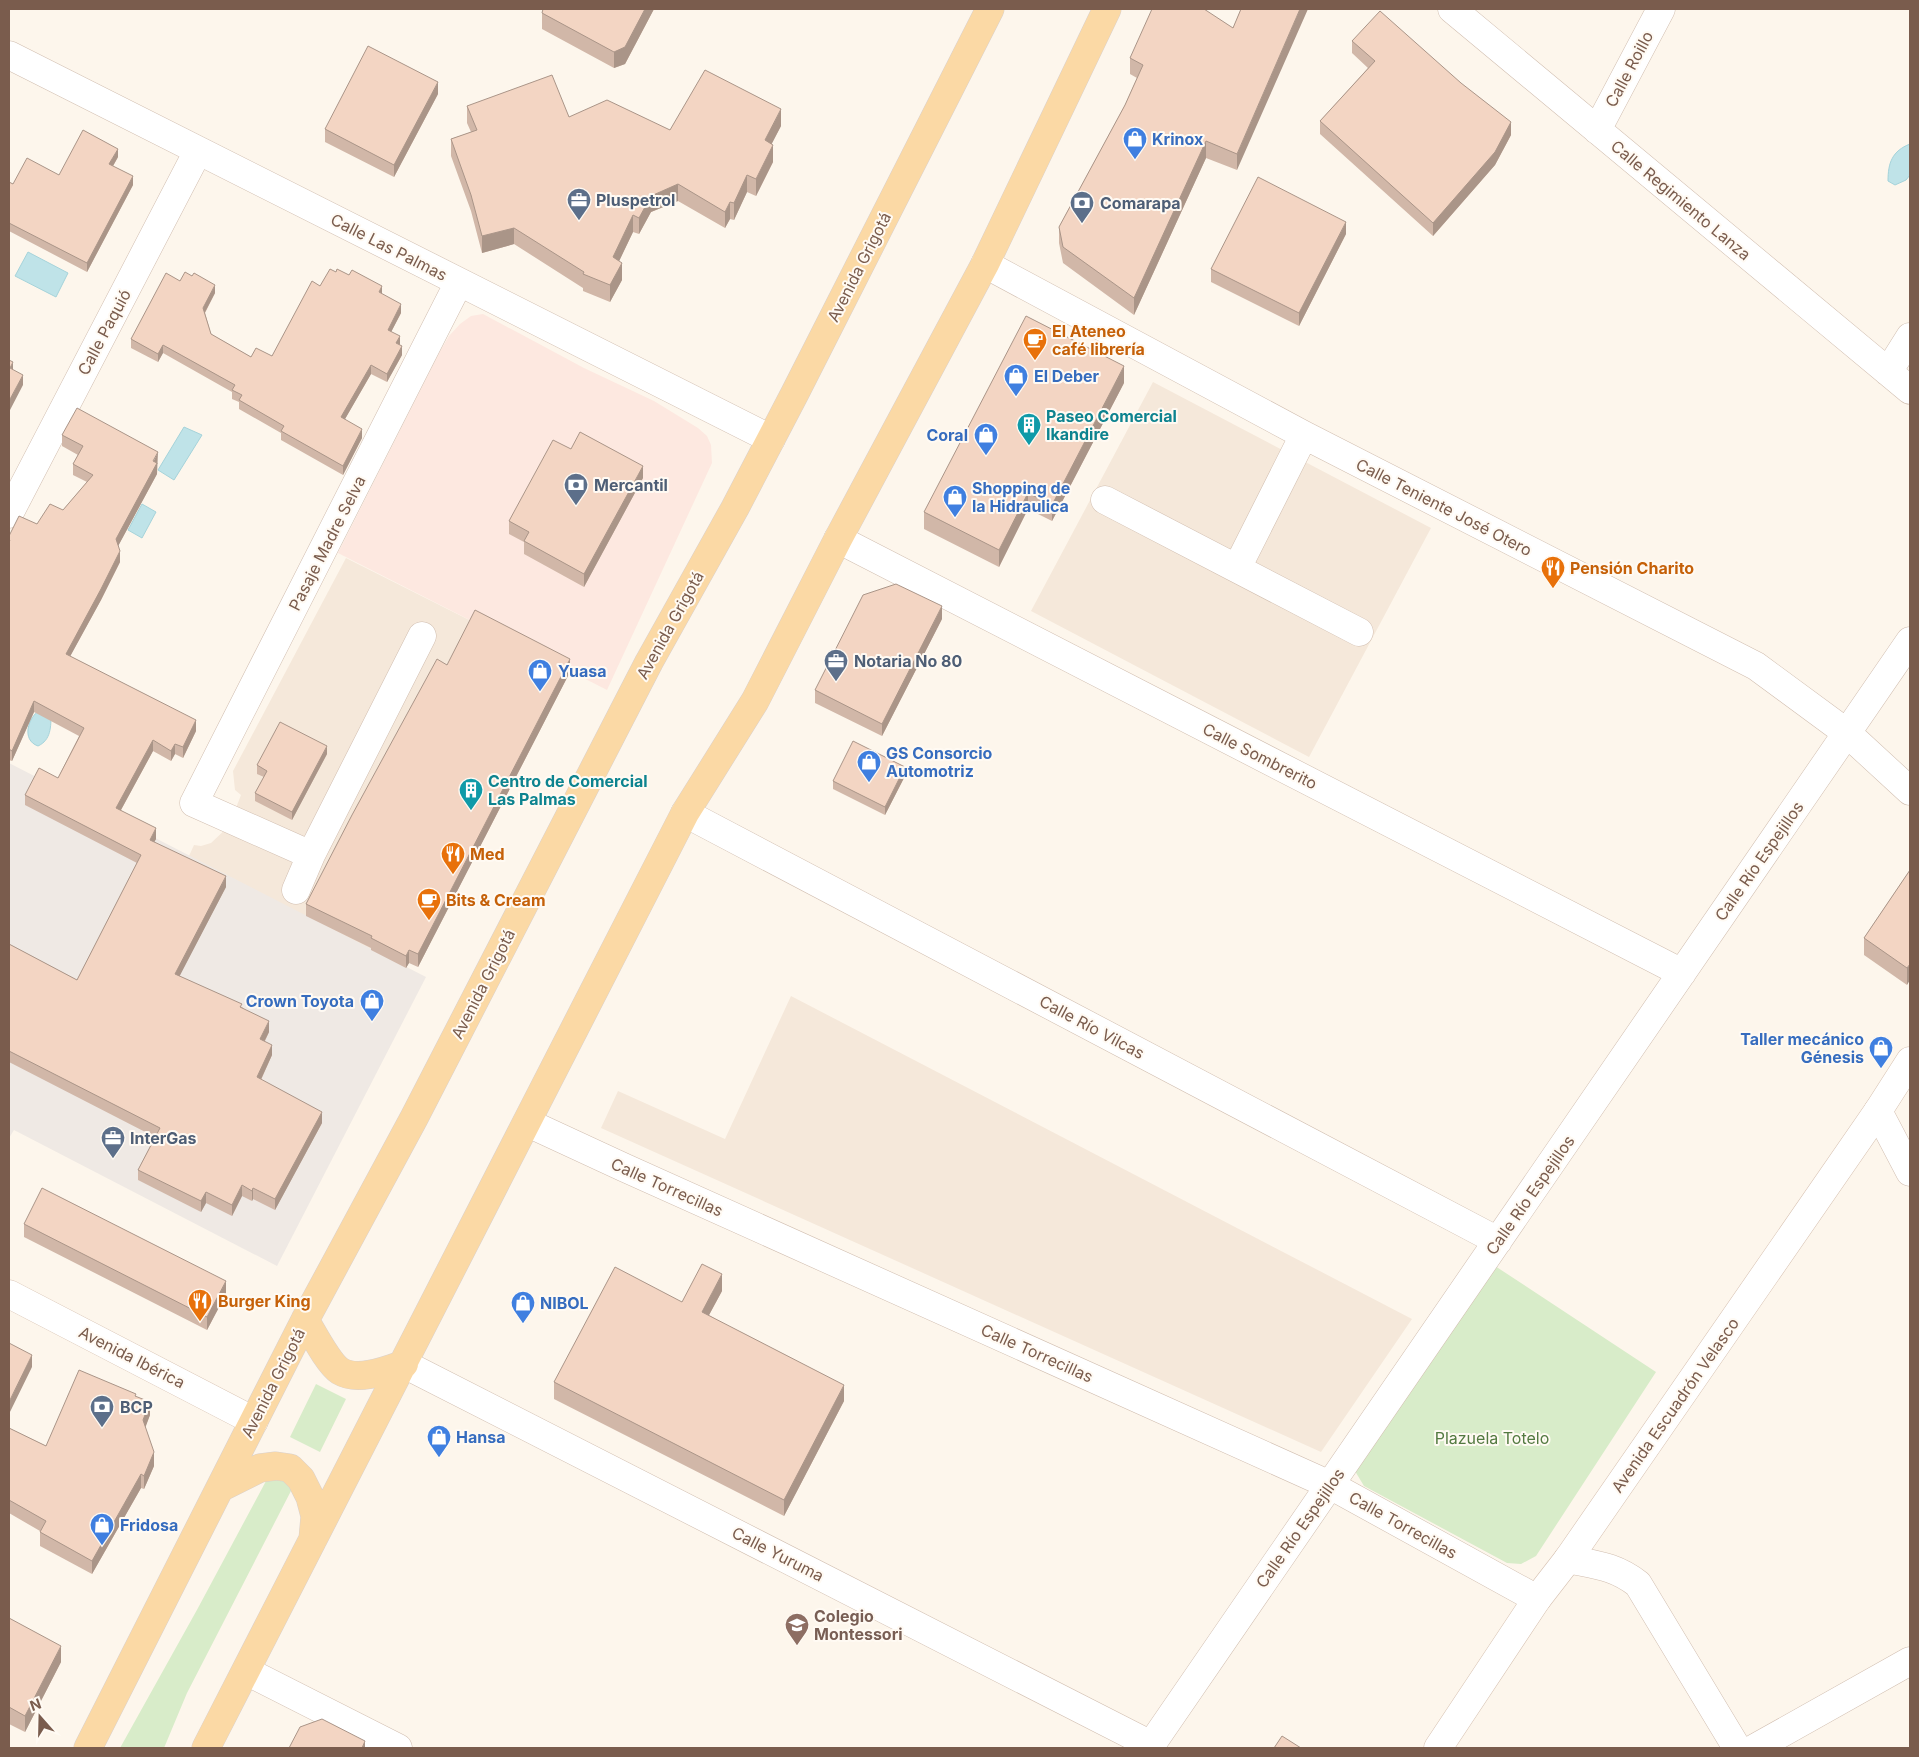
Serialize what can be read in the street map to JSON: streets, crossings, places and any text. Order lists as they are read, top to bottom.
{
  "streets": {
    "main road": ["Avenida Grigotá"],
    "street": [
      "Calle Roillo",
      "Calle Regimiento Lanza",
      "Calle Las Palmas",
      "Calle Paquió",
      "Calle Teniente José Otero",
      "Pasaje Madre Selva",
      "Calle Sombrerito",
      "Calle Río Espejillos",
      "Calle Río Vilcas",
      "Calle Torrecillas",
      "Avenida Ibérica",
      "Avenida Escuadrón Velasco",
      "Calle Yuruma"
    ]
  },
  "crossings": [
    ["Calle Roillo", "Calle Regimiento Lanza"],
    ["Calle Las Palmas", "Avenida Grigotá"],
    ["Calle Las Palmas", "Calle Paquió"],
    ["Calle Las Palmas", "Pasaje Madre Selva"],
    ["Avenida Grigotá", "Avenida Ibérica"],
    ["Calle Teniente José Otero", "Calle Río Espejillos"],
    ["Calle Sombrerito", "Calle Río Espejillos"],
    ["Calle Río Espejillos", "Calle Río Vilcas"],
    ["Calle Río Espejillos", "Calle Torrecillas"],
    ["Calle Río Espejillos", "Calle Yuruma"],
    ["Calle Torrecillas", "Avenida Escuadrón Velasco"]
  ],
  "parks": ["Plazuela Totelo"],
  "places": {
    "shop": [
      "Krinox",
      "El Deber",
      "Coral",
      "Shopping de la Hidraulica",
      "Yuasa",
      "GS Consorcio Automotriz",
      "Crown Toyota",
      "Taller mecánico Génesis",
      "NIBOL",
      "Hansa",
      "Fridosa"
    ],
    "office": ["Pluspetrol", "Notaria No 80", "InterGas"],
    "bank": ["Comarapa", "Mercantil", "BCP"],
    "cafe": ["El Ateneo café librería", "Bits & Cream"],
    "building": ["Paseo Comercial Ikandire", "Centro de Comercial Las Palmas"],
    "restaurant": ["Pensión Charito", "Med", "Burger King"],
    "school or university": ["Colegio Montessori"]
  },
  "north": "top"
}
